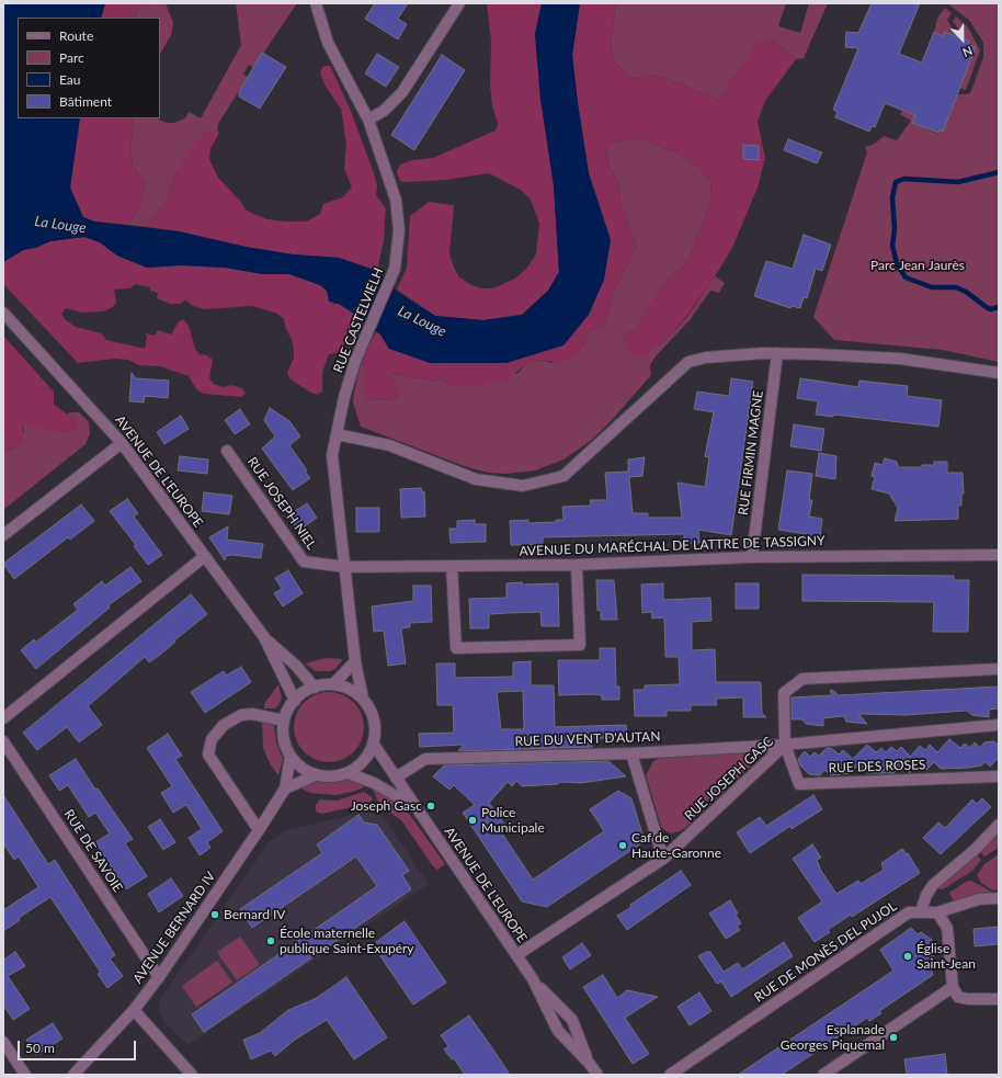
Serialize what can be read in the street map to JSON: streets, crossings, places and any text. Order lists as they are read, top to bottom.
{
  "streets": {
    "street": [
      "RUE CASTELVIELH",
      "RUE FIRMIN MAGNE",
      "AVENUE DE L'EUROPE",
      "RUE JOSEPH NIEL",
      "AVENUE DU MARÉCHAL DE LATTRE DE TASSIGNY",
      "RUE DU VENT D'AUTAN",
      "RUE DES ROSES",
      "RUE JOSEPH GASC",
      "RUE DE SAVOIE",
      "AVENUE BERNARD IV",
      "RUE DE MONÈS DEL PUJOL"
    ]
  },
  "crossings": [
    ["RUE CASTELVIELH", "AVENUE DE L'EUROPE"],
    ["RUE CASTELVIELH", "RUE JOSEPH NIEL"],
    ["RUE CASTELVIELH", "AVENUE DU MARÉCHAL DE LATTRE DE TASSIGNY"],
    ["RUE CASTELVIELH", "AVENUE BERNARD IV"],
    ["RUE FIRMIN MAGNE", "AVENUE DU MARÉCHAL DE LATTRE DE TASSIGNY"],
    ["AVENUE DE L'EUROPE", "RUE DU VENT D'AUTAN"],
    ["AVENUE DE L'EUROPE", "RUE JOSEPH GASC"],
    ["AVENUE DE L'EUROPE", "AVENUE BERNARD IV"],
    ["RUE JOSEPH NIEL", "AVENUE DU MARÉCHAL DE LATTRE DE TASSIGNY"],
    ["RUE DU VENT D'AUTAN", "RUE DES ROSES"],
    ["RUE DU VENT D'AUTAN", "RUE JOSEPH GASC"],
    ["RUE DES ROSES", "RUE JOSEPH GASC"],
    ["RUE DE SAVOIE", "AVENUE BERNARD IV"]
  ],
  "water": ["La Louge"],
  "parks": ["Parc Jean Jaurès"],
  "places": [
    "Joseph Gasc",
    "Police Municipale",
    "Caf de Haute-Garonne",
    "Bernard IV",
    "École maternelle publique Saint-Exupéry",
    "Église Saint-Jean",
    "Esplanade Georges Piquemal"
  ],
  "legend": [
    "Route",
    "Parc",
    "Eau",
    "Bâtiment"
  ],
  "scale_bar": "50 m",
  "north": "bottom"
}
